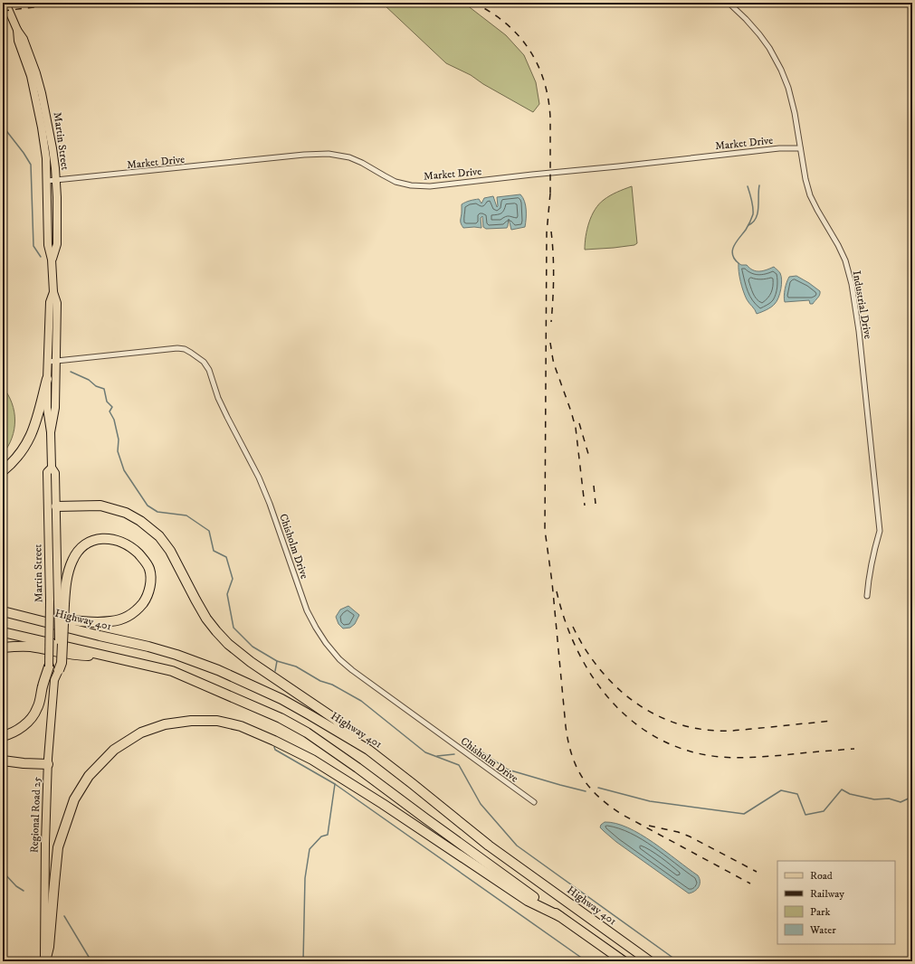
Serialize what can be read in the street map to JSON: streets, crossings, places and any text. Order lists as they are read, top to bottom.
{
  "streets": {
    "highway": ["Highway 401"],
    "main road": ["Martin Street", "Regional Road 25"],
    "street": ["Market Drive", "Industrial Drive", "Chisholm Drive"]
  },
  "crossings": [
    ["Martin Street", "Market Drive"],
    ["Martin Street", "Chisholm Drive"],
    ["Martin Street", "Regional Road 25"],
    ["Market Drive", "Industrial Drive"]
  ],
  "legend": [
    "Road",
    "Railway",
    "Park",
    "Water"
  ]
}
